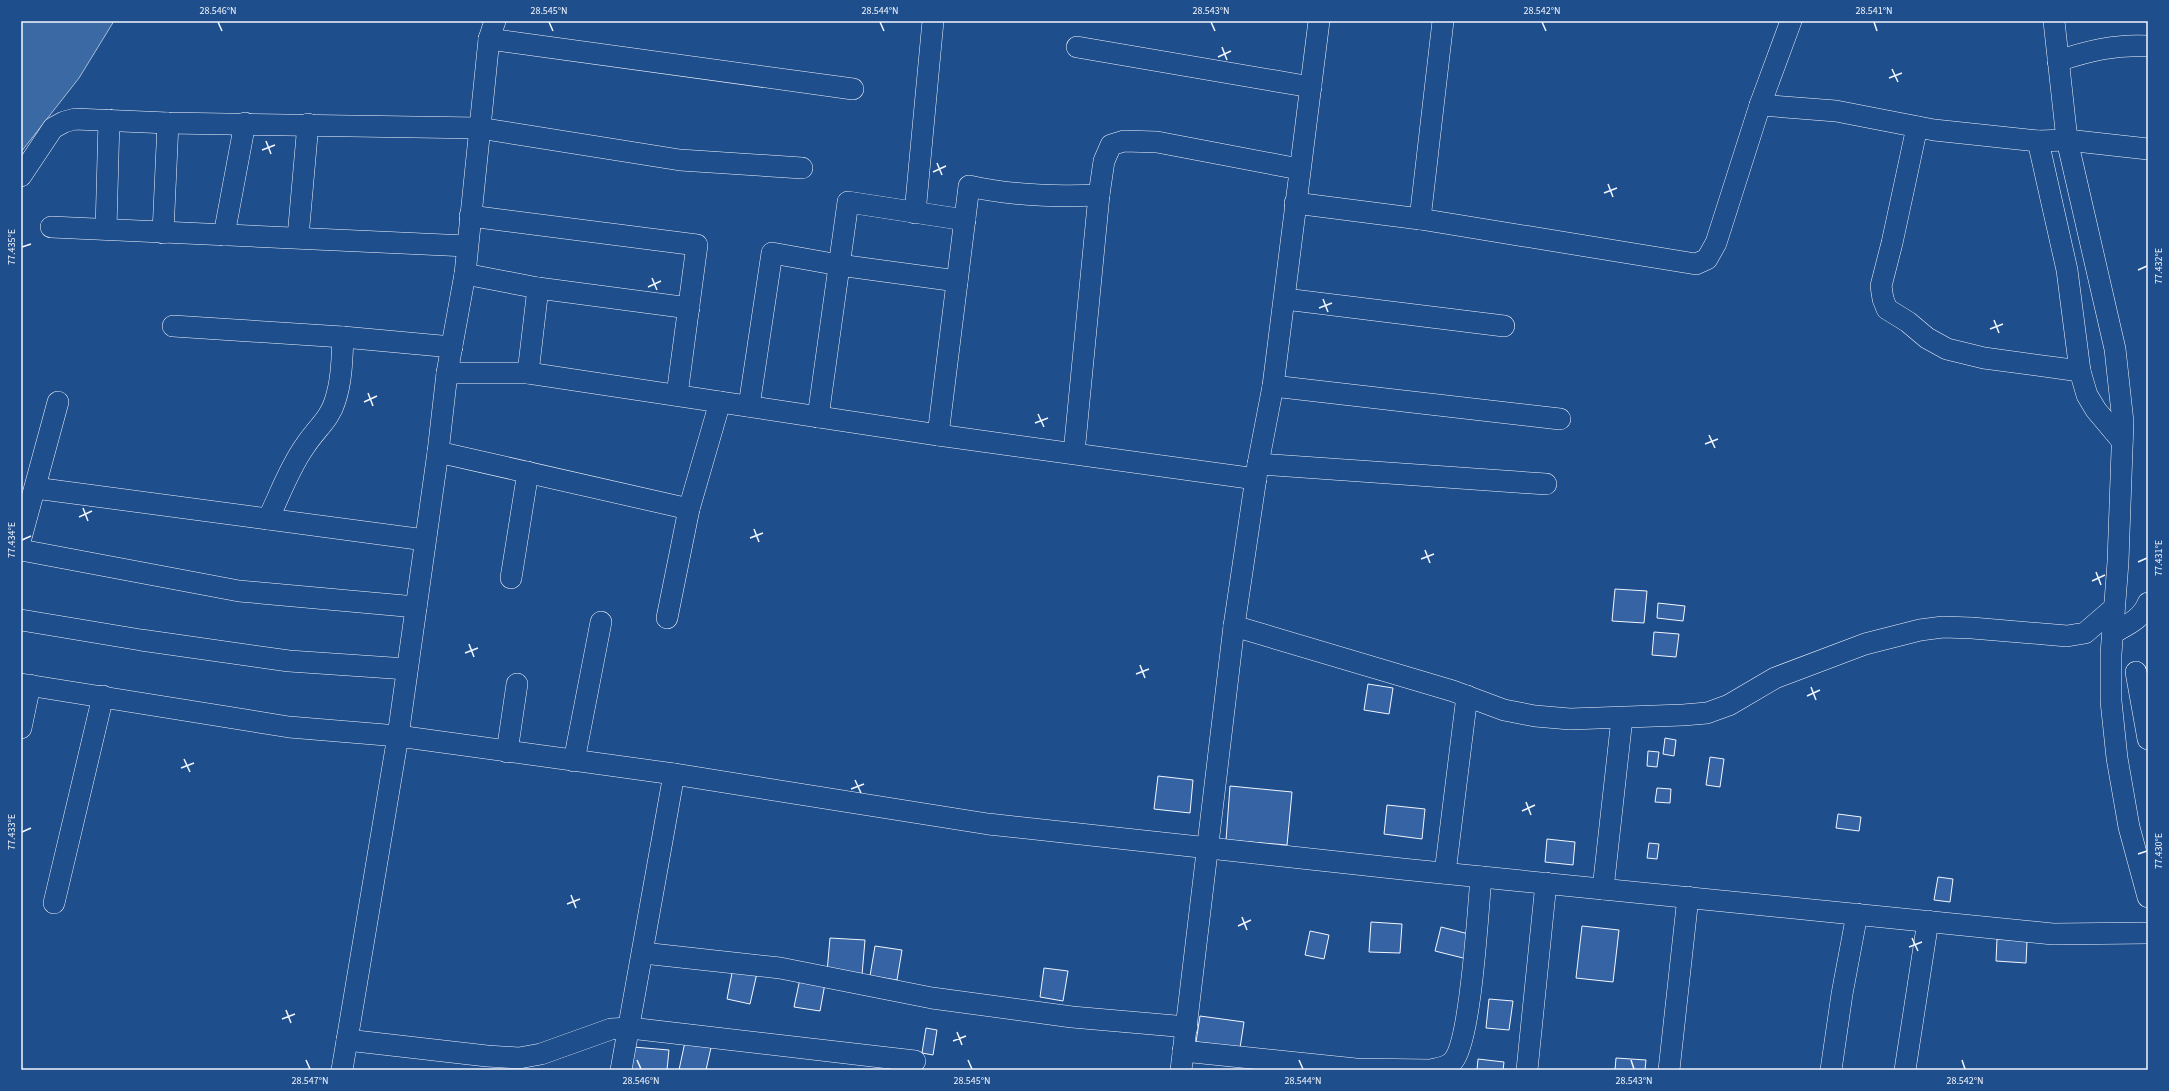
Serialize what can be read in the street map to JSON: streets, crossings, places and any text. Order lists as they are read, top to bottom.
{
  "coordinates": [
    "28.546°N",
    "28.545°N",
    "28.544°N",
    "28.543°N",
    "28.542°N",
    "28.541°N",
    "77.435°E",
    "77.432°E",
    "77.434°E",
    "77.431°E",
    "77.433°E",
    "77.430°E",
    "28.547°N"
  ]
}
